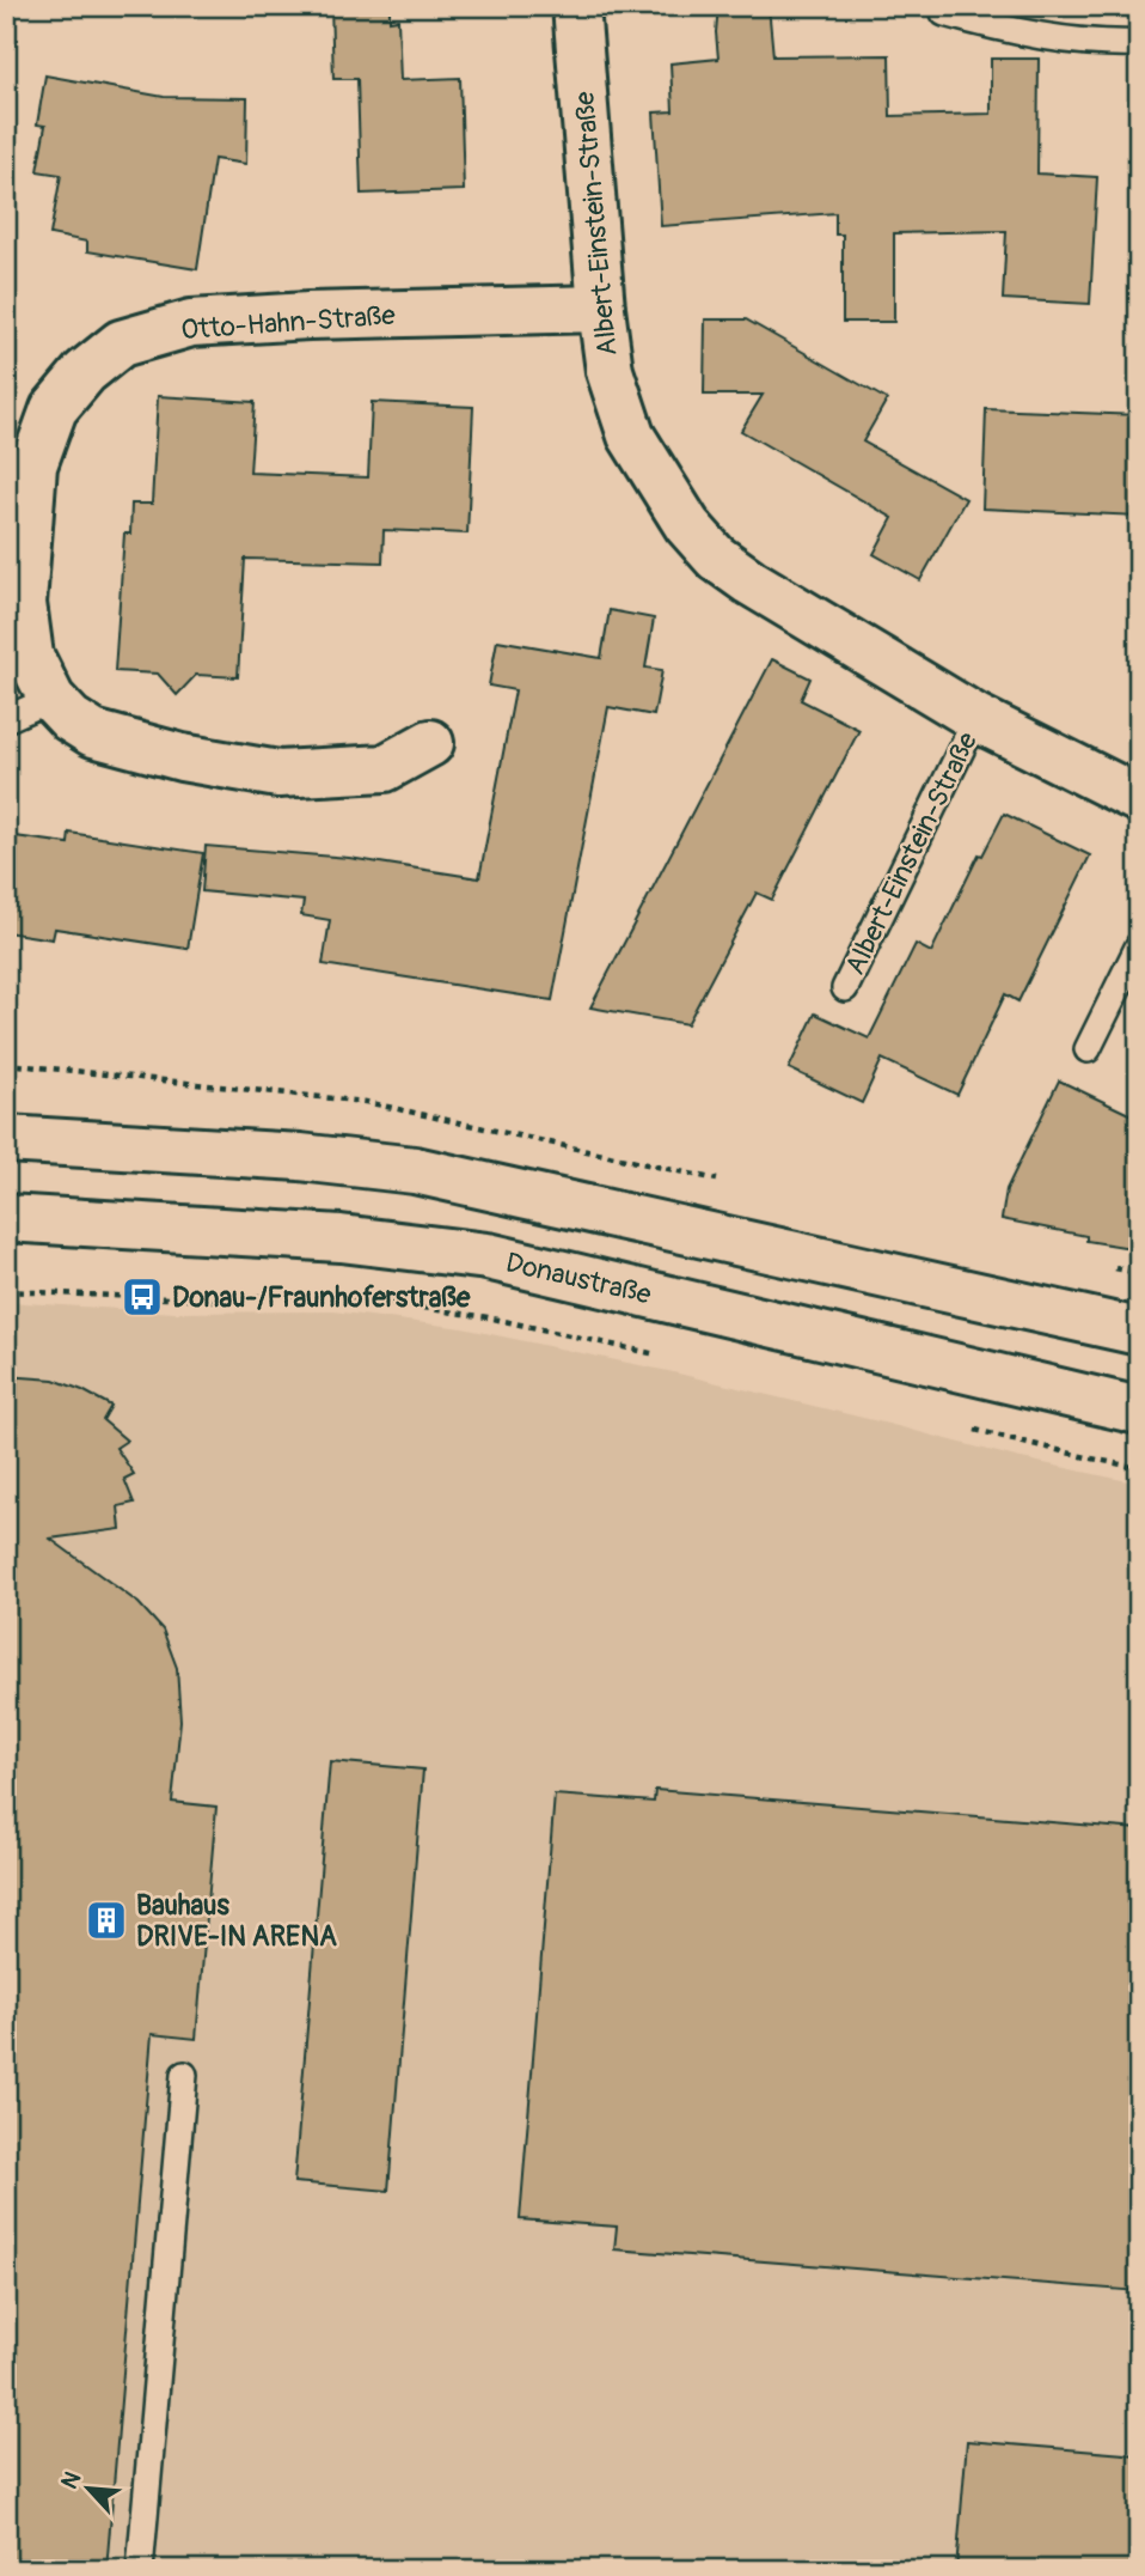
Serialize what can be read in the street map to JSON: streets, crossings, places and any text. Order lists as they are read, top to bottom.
{
  "streets": {
    "street": ["Albert-Einstein-Straße", "Otto-Hahn-Straße", "Donaustraße"]
  },
  "crossings": [
    ["Albert-Einstein-Straße", "Otto-Hahn-Straße"]
  ],
  "places": {
    "bus stop": ["Donau-/Fraunhoferstraße"],
    "building": ["Bauhaus DRIVE-IN ARENA"]
  },
  "north": "top left"
}
